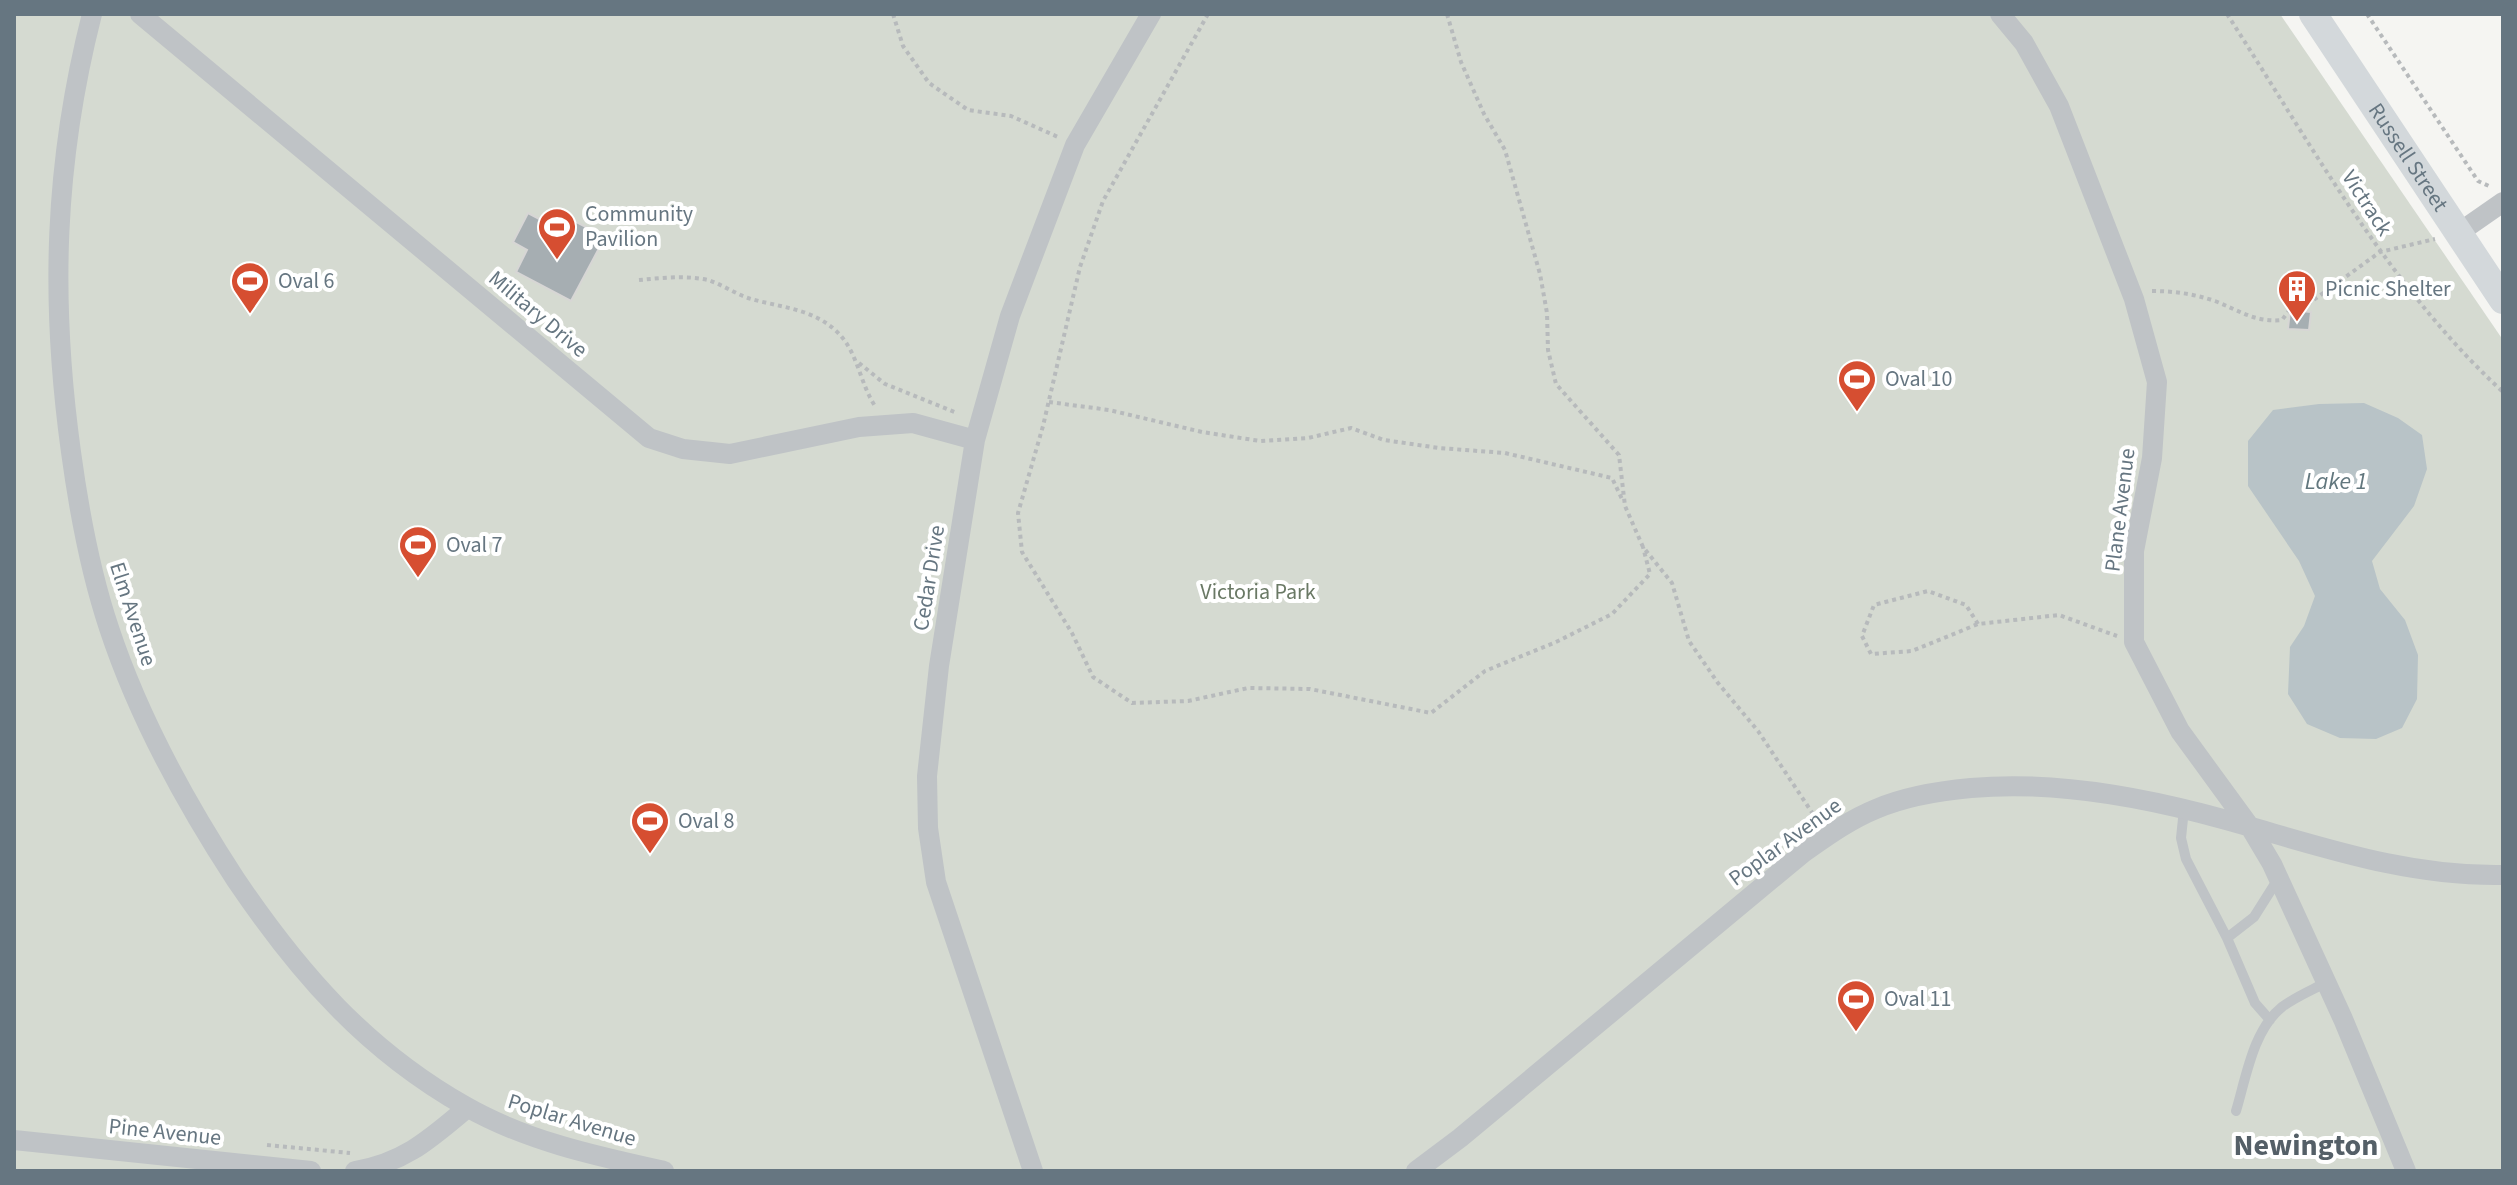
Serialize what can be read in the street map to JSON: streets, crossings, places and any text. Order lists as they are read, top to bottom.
{
  "streets": {
    "main road": ["Russell Street"],
    "street": [
      "Military Drive",
      "Plane Avenue",
      "Cedar Drive",
      "Elm Avenue",
      "Poplar Avenue",
      "Pine Avenue"
    ],
    "path": ["Victrack"]
  },
  "crossings": [
    ["Military Drive", "Cedar Drive"],
    ["Plane Avenue", "Poplar Avenue"],
    ["Elm Avenue", "Poplar Avenue"]
  ],
  "districts": ["Newington"],
  "water": ["Lake 1"],
  "parks": ["Victoria Park"],
  "places": {
    "sports": [
      "Community Pavilion",
      "Oval 6",
      "Oval 10",
      "Oval 7",
      "Oval 8",
      "Oval 11"
    ],
    "building": ["Picnic Shelter"]
  }
}
